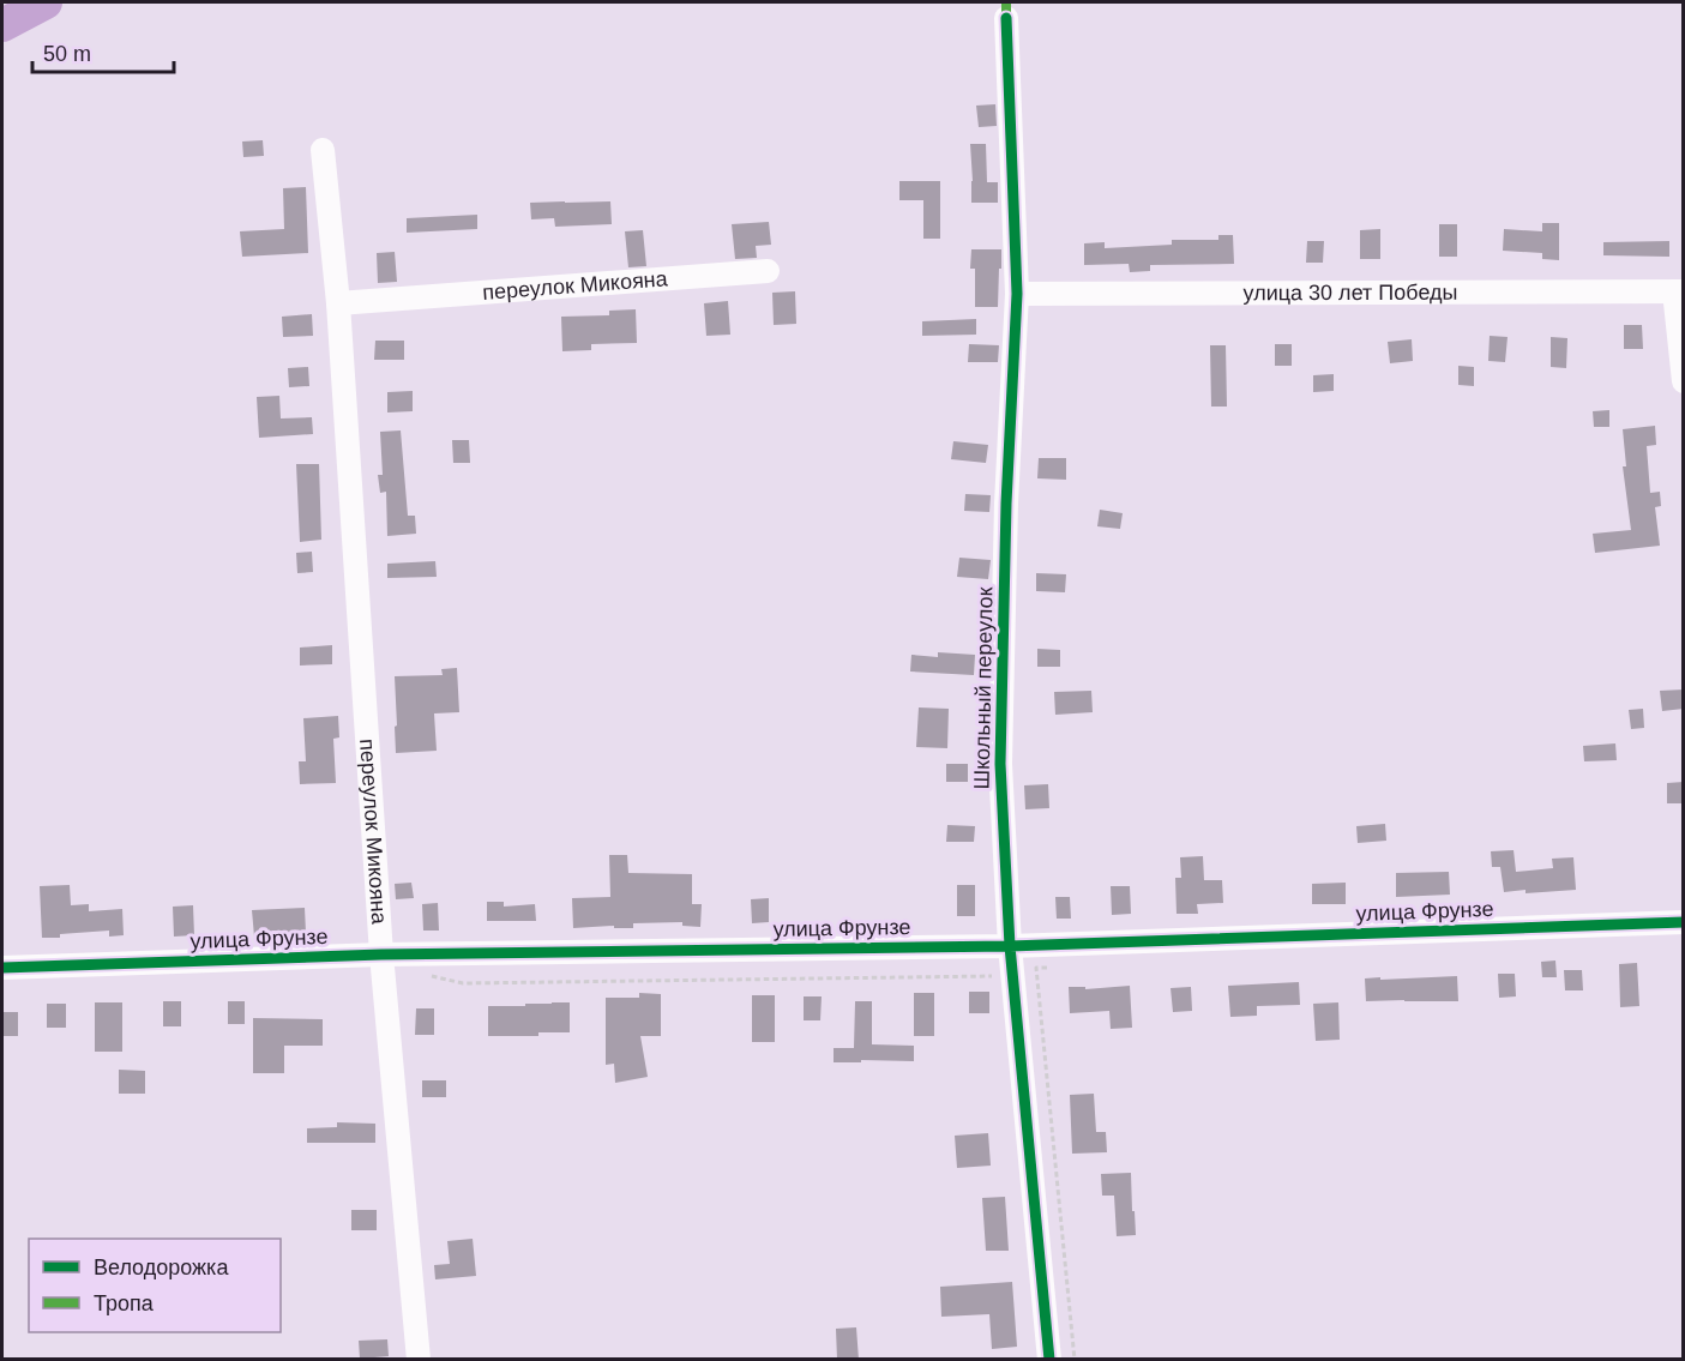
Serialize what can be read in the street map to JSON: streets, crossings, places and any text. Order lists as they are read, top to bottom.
{
  "streets": {
    "street": [
      "переулок Микояна",
      "улица 30 лет Победы",
      "Школьный переулок",
      "улица Фрунзе"
    ]
  },
  "crossings": [
    ["переулок Микояна", "улица Фрунзе"],
    ["улица 30 лет Победы", "Школьный переулок"],
    ["Школьный переулок", "улица Фрунзе"]
  ],
  "legend": ["Велодорожка", "Тропа"],
  "scale_bar": "50 m"
}
